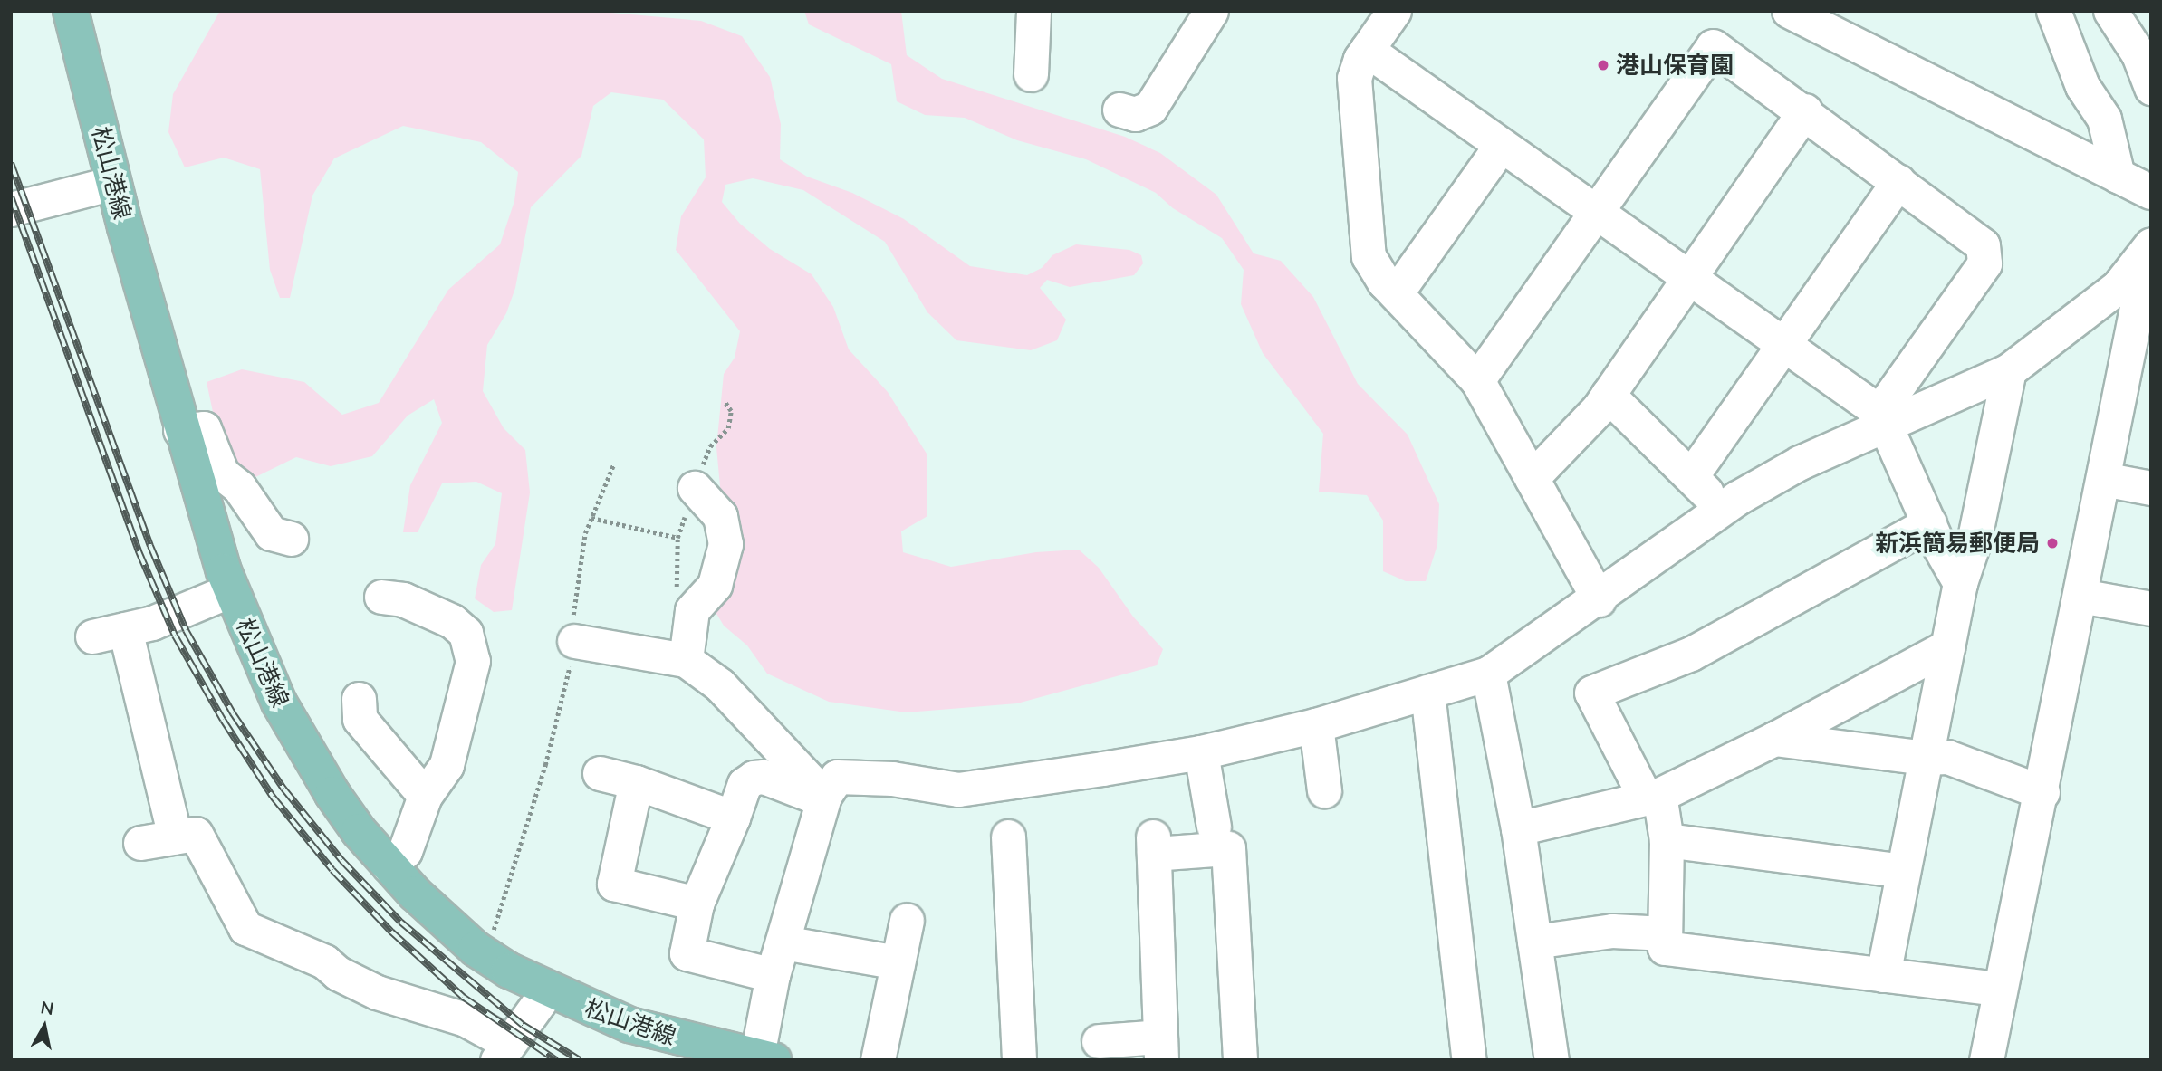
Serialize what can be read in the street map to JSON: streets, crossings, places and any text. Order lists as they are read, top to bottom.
{
  "streets": {
    "main road": ["松山港線"]
  },
  "places": ["港山保育園", "新浜簡易郵便局"],
  "north": "top"
}
